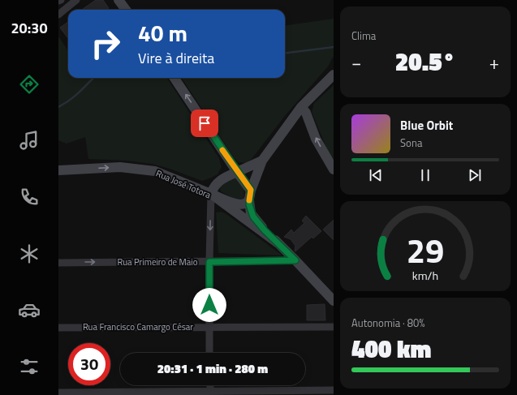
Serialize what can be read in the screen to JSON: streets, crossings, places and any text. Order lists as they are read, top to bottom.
{
  "streets": {
    "main road": ["Rua José Totora"],
    "street": ["Rua Primeiro de Maio", "Rua Francisco Camargo César"]
  },
  "crossings": [
    ["Rua José Totora", "Rua Primeiro de Maio"]
  ],
  "one_way": ["Rua José Totora", "Rua Primeiro de Maio"],
  "page": {
    "tabs": "20:30",
    "tile": [
      "Clima",
      ["Autonomia · 80%", "400 km"]
    ],
    "turn": ["40 m", "Vire à direita"],
    "heat": ["−", "20.5°", "+"],
    "song": ["Blue Orbit", "Sona"],
    "limit": "30",
    "trip": "20:31 · 1 min · 280 m",
    "gauge": ["29", "km/h"]
  }
}
